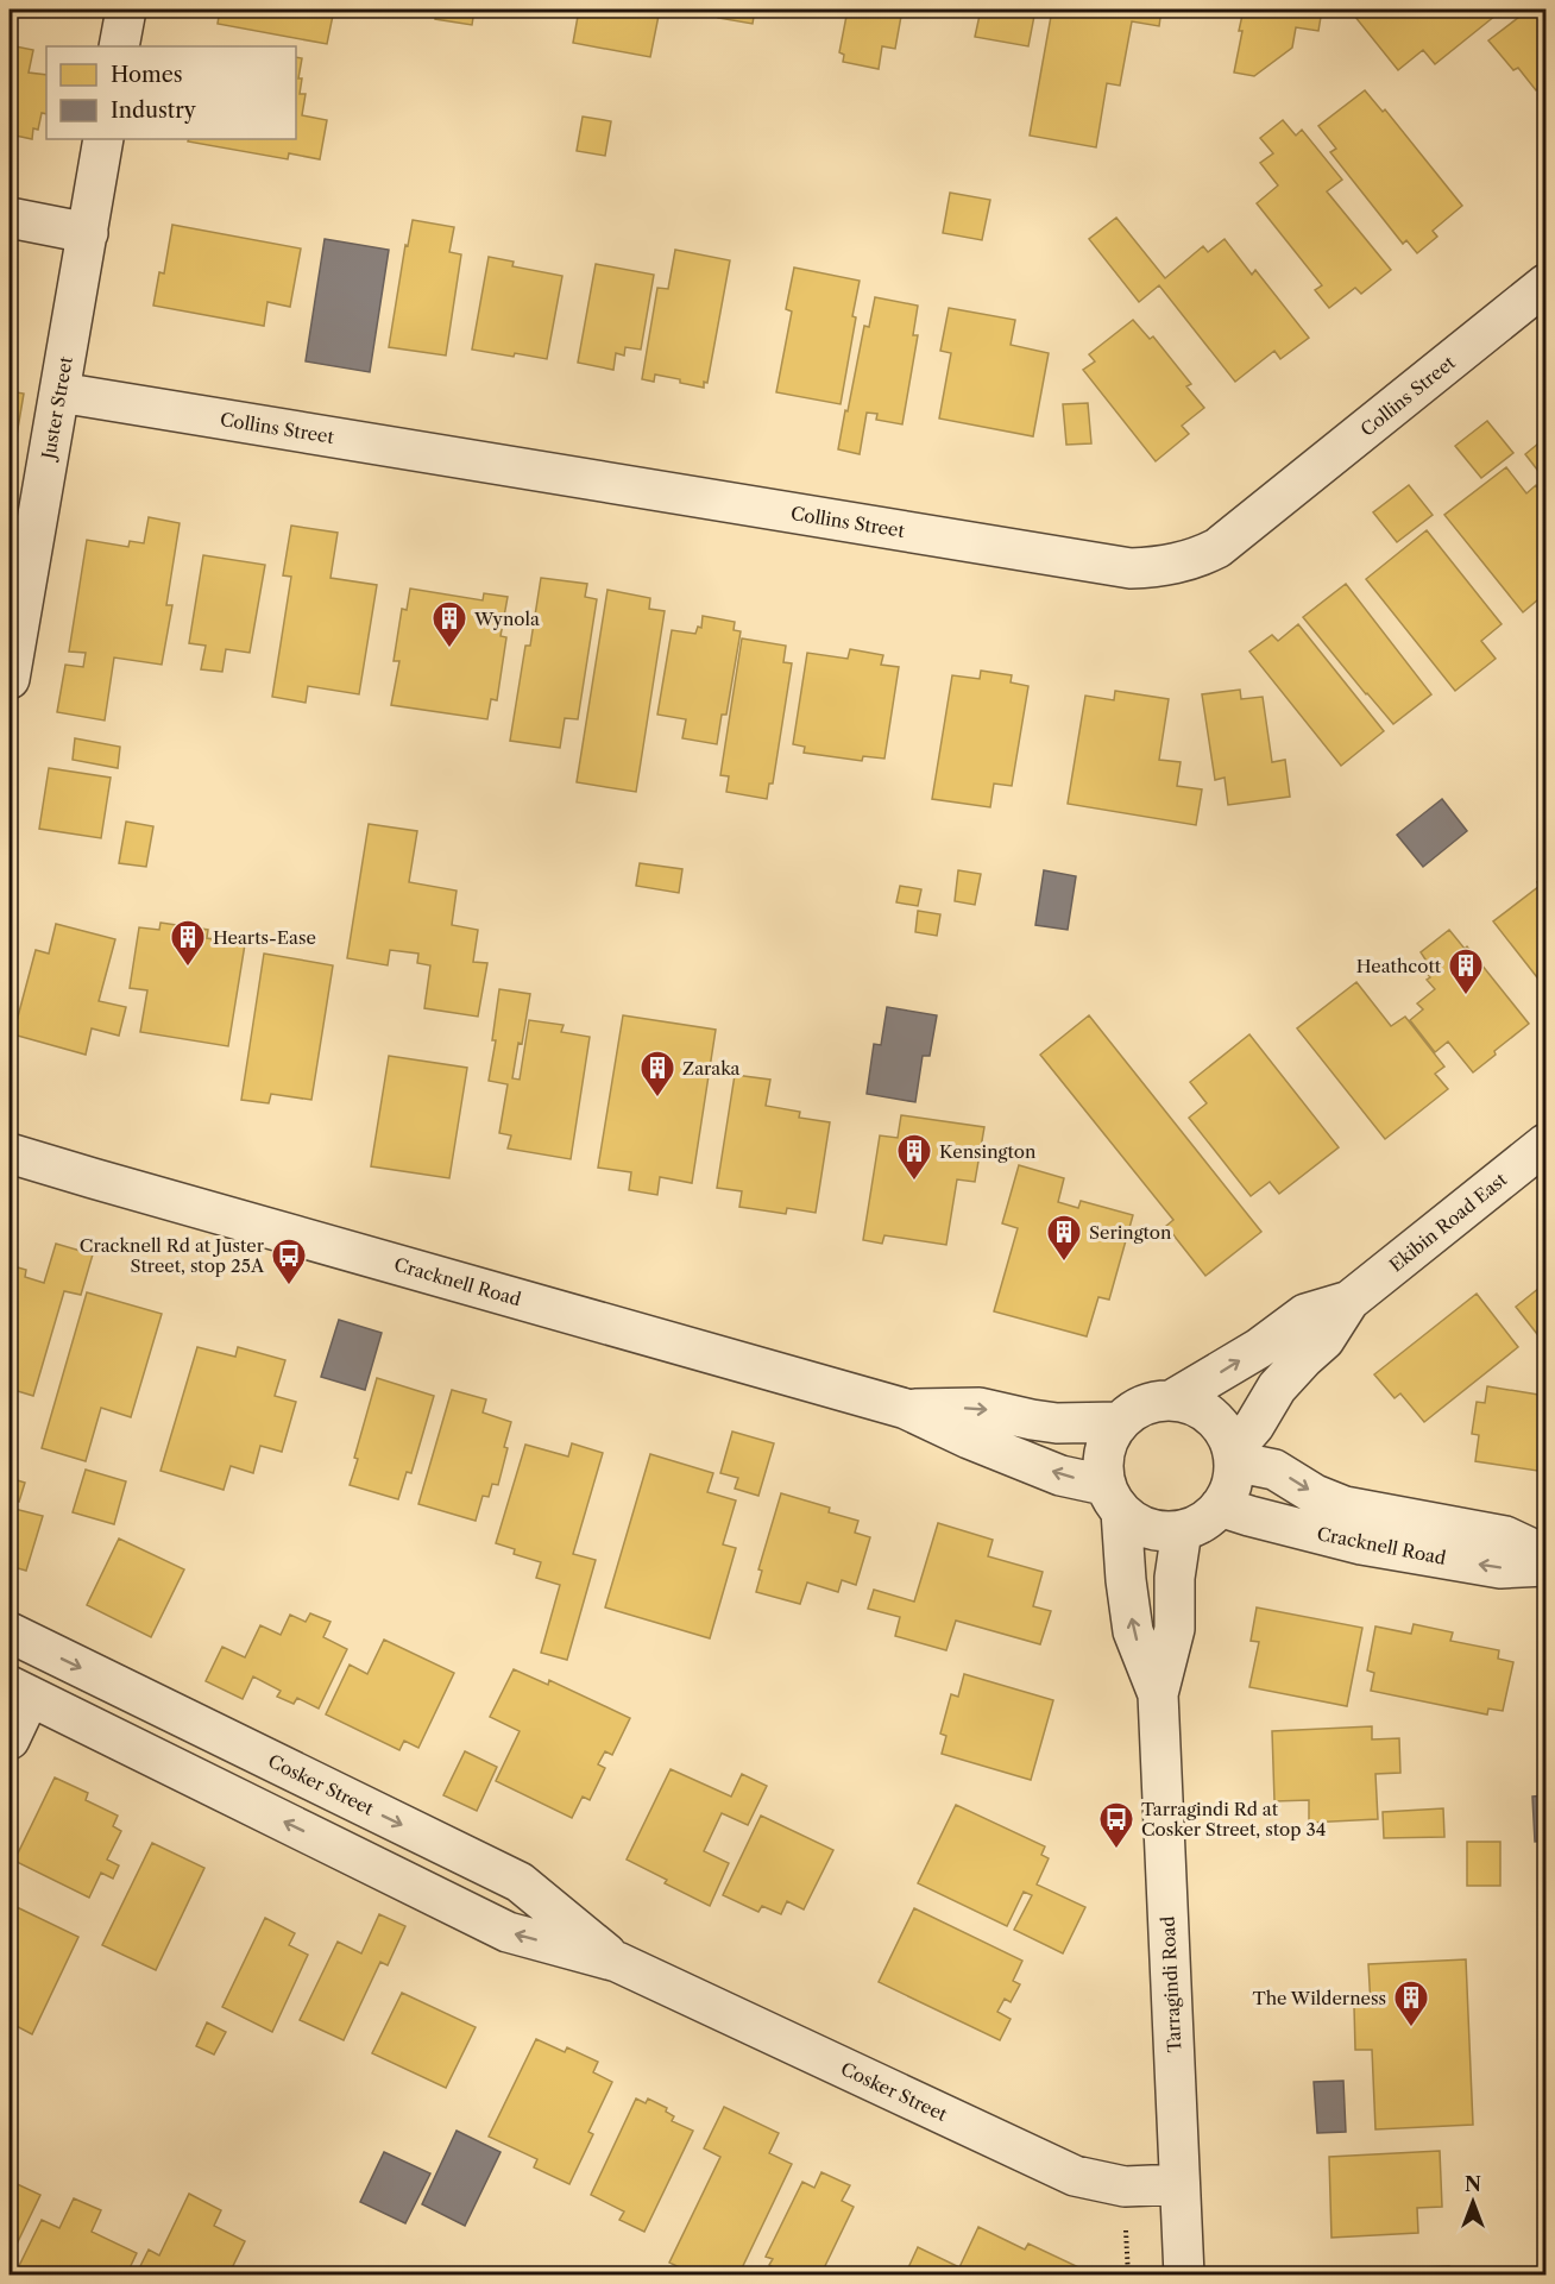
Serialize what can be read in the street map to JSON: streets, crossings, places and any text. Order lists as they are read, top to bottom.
{
  "streets": {
    "street": [
      "Collins Street",
      "Juster Street",
      "Ekibin Road East",
      "Cracknell Road",
      "Cosker Street",
      "Tarragindi Road"
    ]
  },
  "crossings": [
    ["Collins Street", "Juster Street"],
    ["Ekibin Road East", "Cracknell Road"],
    ["Ekibin Road East", "Tarragindi Road"],
    ["Cracknell Road", "Tarragindi Road"],
    ["Cosker Street", "Tarragindi Road"]
  ],
  "places": {
    "building": [
      "Wynola",
      "Hearts-Ease",
      "Heathcott",
      "Zaraka",
      "Kensington",
      "Serington",
      "The Wilderness"
    ],
    "bus stop": ["Cracknell Rd at Juster Street, stop 25A", "Tarragindi Rd at Cosker Street, stop 34"]
  },
  "legend": ["Homes", "Industry"],
  "north": "top"
}
